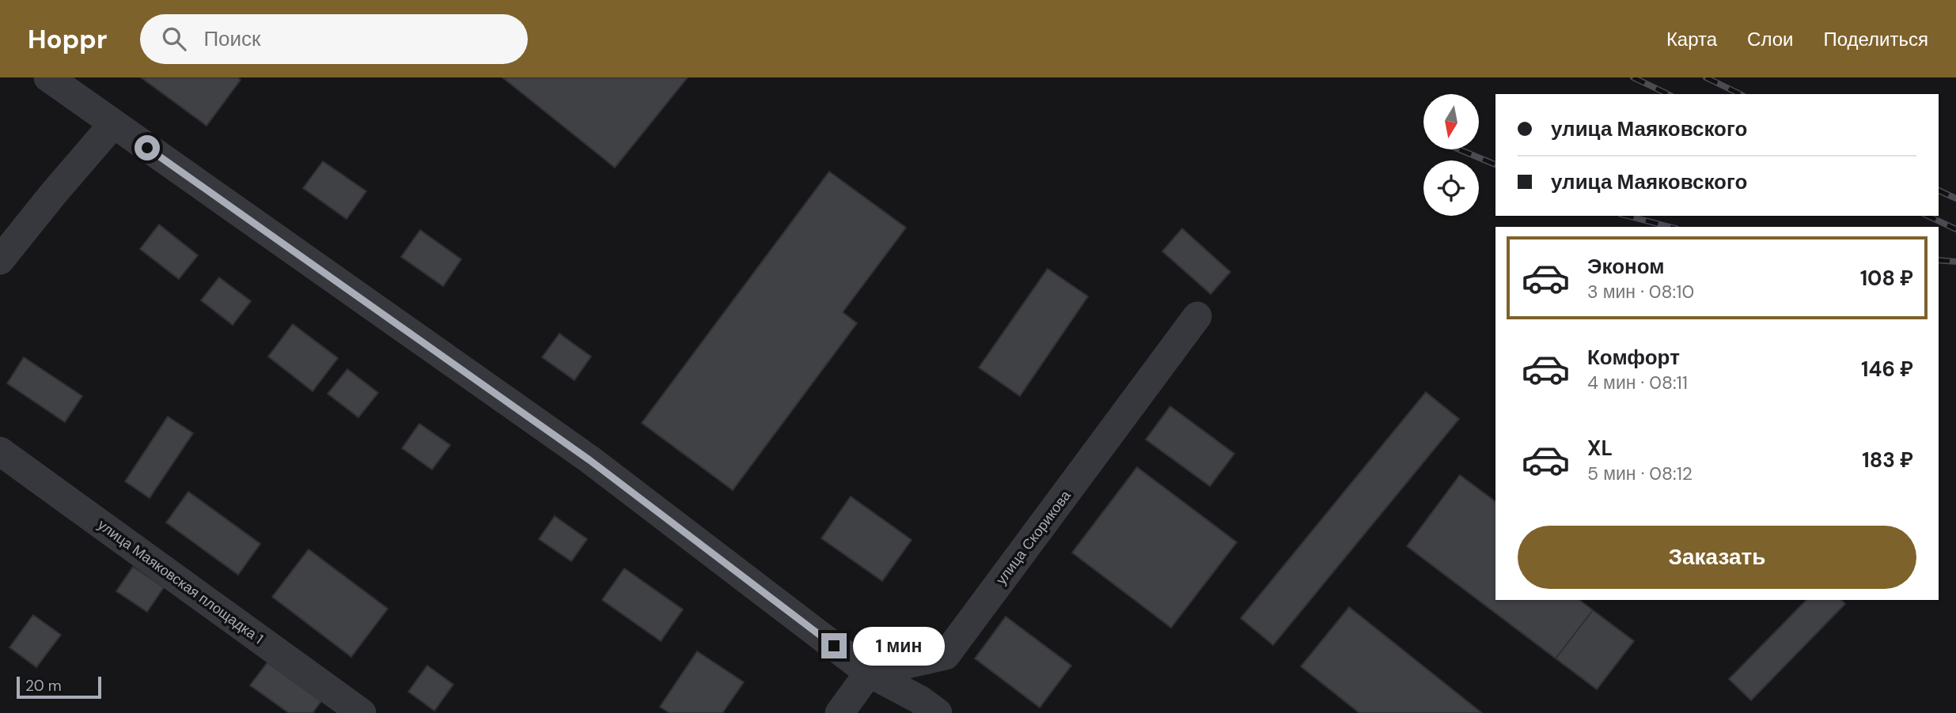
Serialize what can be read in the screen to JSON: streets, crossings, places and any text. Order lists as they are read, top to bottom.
{
  "streets": {
    "street": ["улица Скорикова", "улица Маяковская площадка 1"]
  },
  "scale_bar": "20 m",
  "north": "bottom",
  "page": {
    "header": "Hoppr",
    "search": "Поиск",
    "nav": ["Карта", "Слои", "Поделиться"],
    "banner": ["улица Маяковского", "улица Маяковского"],
    "list": [
      {
        "name": "Эконом",
        "note": "3 мин · 08:10",
        "value": "108 ₽"
      },
      {
        "name": "Комфорт",
        "note": "4 мин · 08:11",
        "value": "146 ₽"
      },
      {
        "name": "XL",
        "note": "5 мин · 08:12",
        "value": "183 ₽"
      }
    ],
    "buttons": "Заказать",
    "bubble": "1 мин",
    "scale": "20 m"
  }
}
